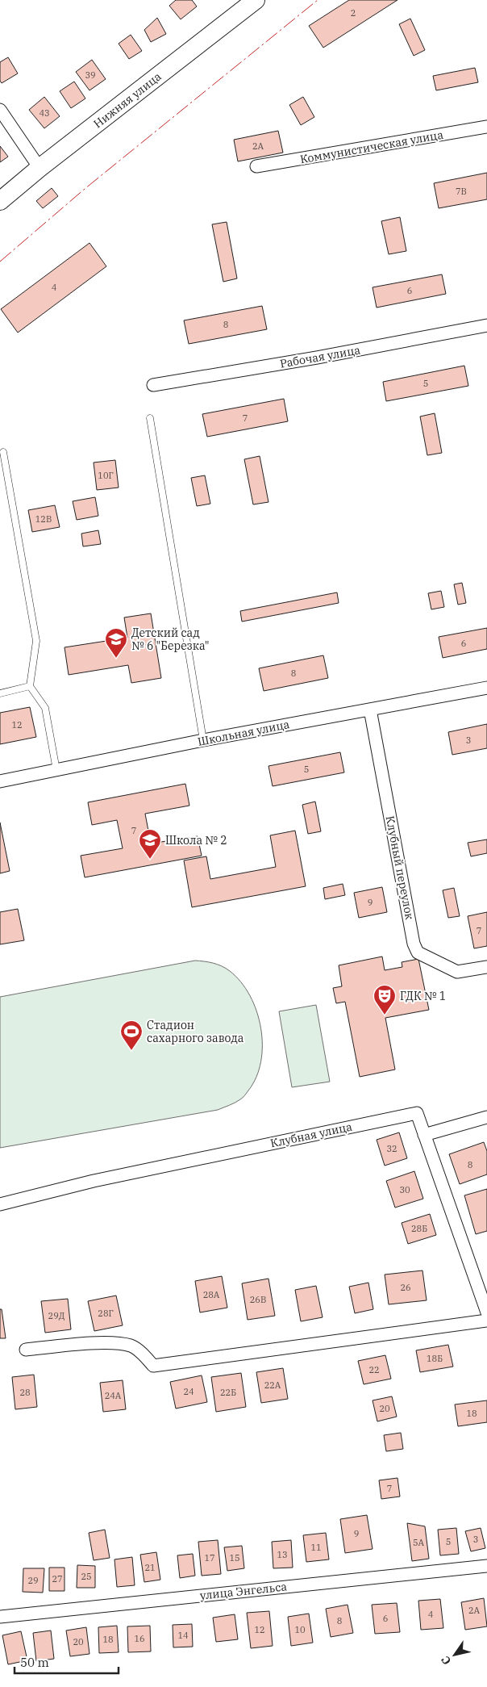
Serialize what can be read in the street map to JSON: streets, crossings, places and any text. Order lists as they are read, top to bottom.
{
  "streets": {
    "street": [
      "Нижняя улица",
      "Коммунистическая улица",
      "Рабочая улица",
      "Школьная улица",
      "Клубный переулок",
      "Клубная улица",
      "улица Энгельса"
    ]
  },
  "crossings": [
    ["Школьная улица", "Клубный переулок"]
  ],
  "places": {
    "school or university": ["Детский сад № 6 \"Березка\"", "Школа № 2"],
    "theatre": ["ГДК № 1"],
    "sports": ["Стадион сахарного завода"]
  },
  "house_numbers": [
    "2",
    "39",
    "43",
    "2А",
    "7В",
    "4",
    "6",
    "8",
    "5",
    "7",
    "10Г",
    "12В",
    "6",
    "8",
    "12",
    "3",
    "5",
    "7",
    "9",
    "7",
    "32",
    "8",
    "30",
    "28Б",
    "26",
    "28А",
    "26В",
    "28Г",
    "29Д",
    "18Б",
    "22",
    "22А",
    "24",
    "28",
    "22Б",
    "24А",
    "20",
    "18",
    "7",
    "9",
    "3",
    "5",
    "5А",
    "11",
    "13",
    "17",
    "15",
    "21",
    "25",
    "27",
    "29",
    "2А",
    "4",
    "6",
    "8",
    "12",
    "10",
    "14",
    "16",
    "18",
    "20"
  ],
  "scale_bar": "50 m",
  "north": "bottom left"
}
